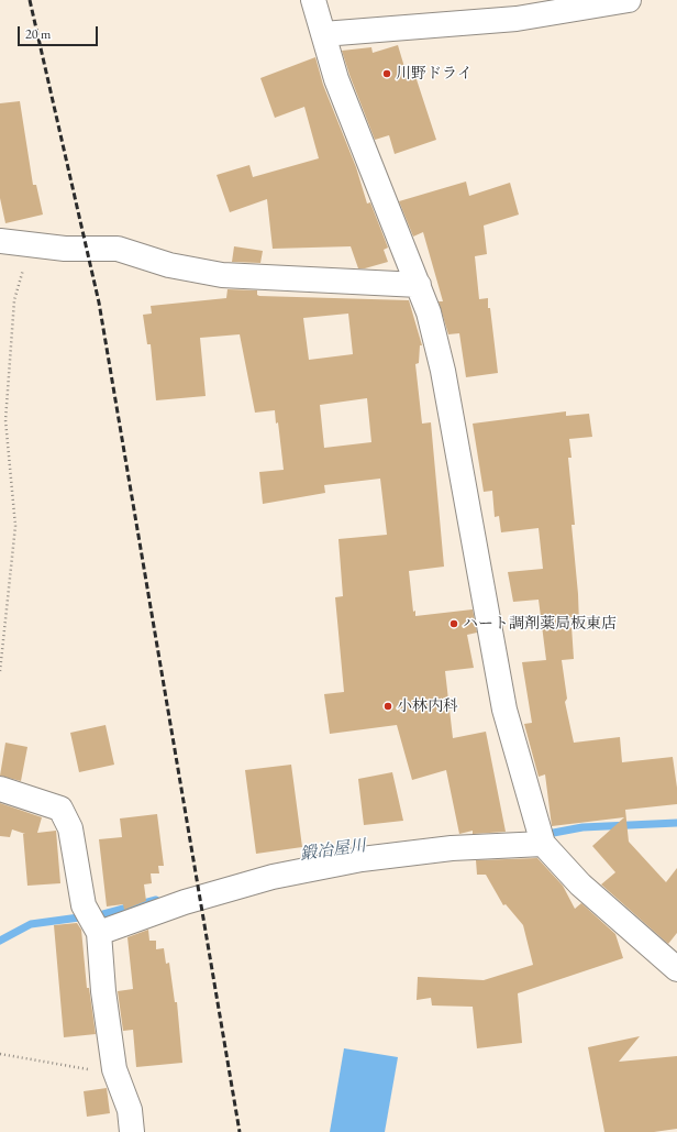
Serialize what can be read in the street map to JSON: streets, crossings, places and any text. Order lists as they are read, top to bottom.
{
  "water": ["鍛冶屋川"],
  "places": ["川野ドライ", "ハート調剤薬局板東店", "小林内科"],
  "scale_bar": "20 m"
}
